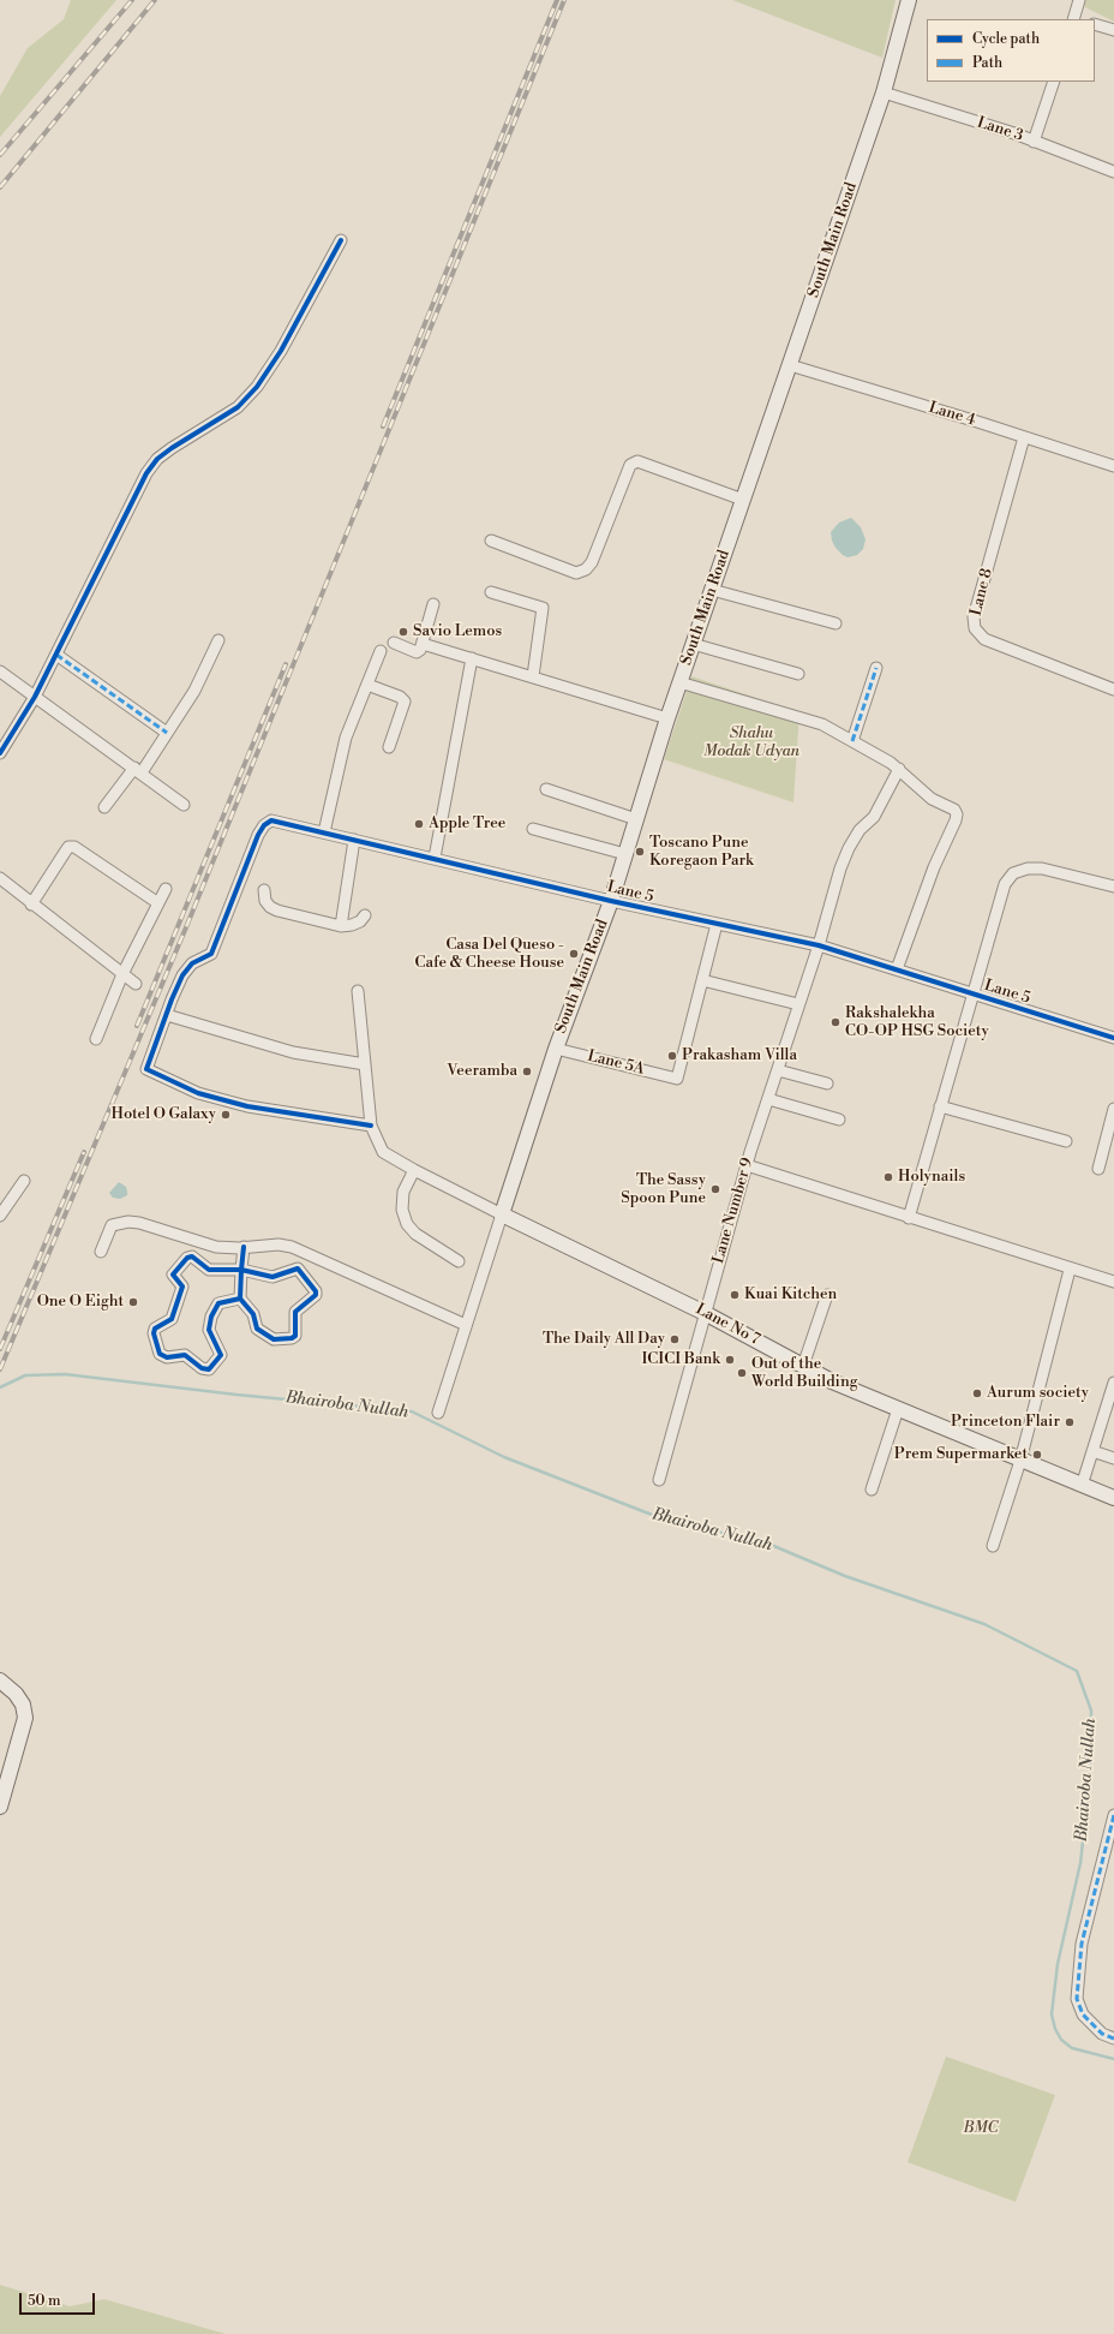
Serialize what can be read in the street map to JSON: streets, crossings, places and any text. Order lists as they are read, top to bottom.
{
  "streets": {
    "main road": ["South Main Road", "Lane No 7"],
    "street": [
      "Lane 3",
      "Lane 4",
      "Lane 8",
      "Lane 5",
      "Lane 5A",
      "Lane Number 9"
    ]
  },
  "crossings": [
    ["Lane 3", "South Main Road"],
    ["South Main Road", "Lane 4"],
    ["South Main Road", "Lane 5"],
    ["South Main Road", "Lane 5A"],
    ["South Main Road", "Lane No 7"],
    ["Lane 4", "Lane 8"],
    ["Lane 5", "Lane Number 9"],
    ["Lane Number 9", "Lane No 7"]
  ],
  "water": ["Bhairoba Nullah"],
  "parks": ["Shahu Modak Udyan", "BMC"],
  "places": [
    "Savio Lemos",
    "Apple Tree",
    "Toscano Pune Koregaon Park",
    "Casa Del Queso - Cafe & Cheese House",
    "Rakshalekha CO-OP HSG Society",
    "Prakasham Villa",
    "Veeramba",
    "Hotel O Galaxy",
    "Holynails",
    "The Sassy Spoon Pune",
    "Kuai Kitchen",
    "One O Eight",
    "The Daily All Day",
    "ICICI Bank",
    "Out of the World Building",
    "Aurum society",
    "Princeton Flair",
    "Prem Supermarket"
  ],
  "legend": ["Cycle path", "Path"],
  "scale_bar": "50 m"
}
